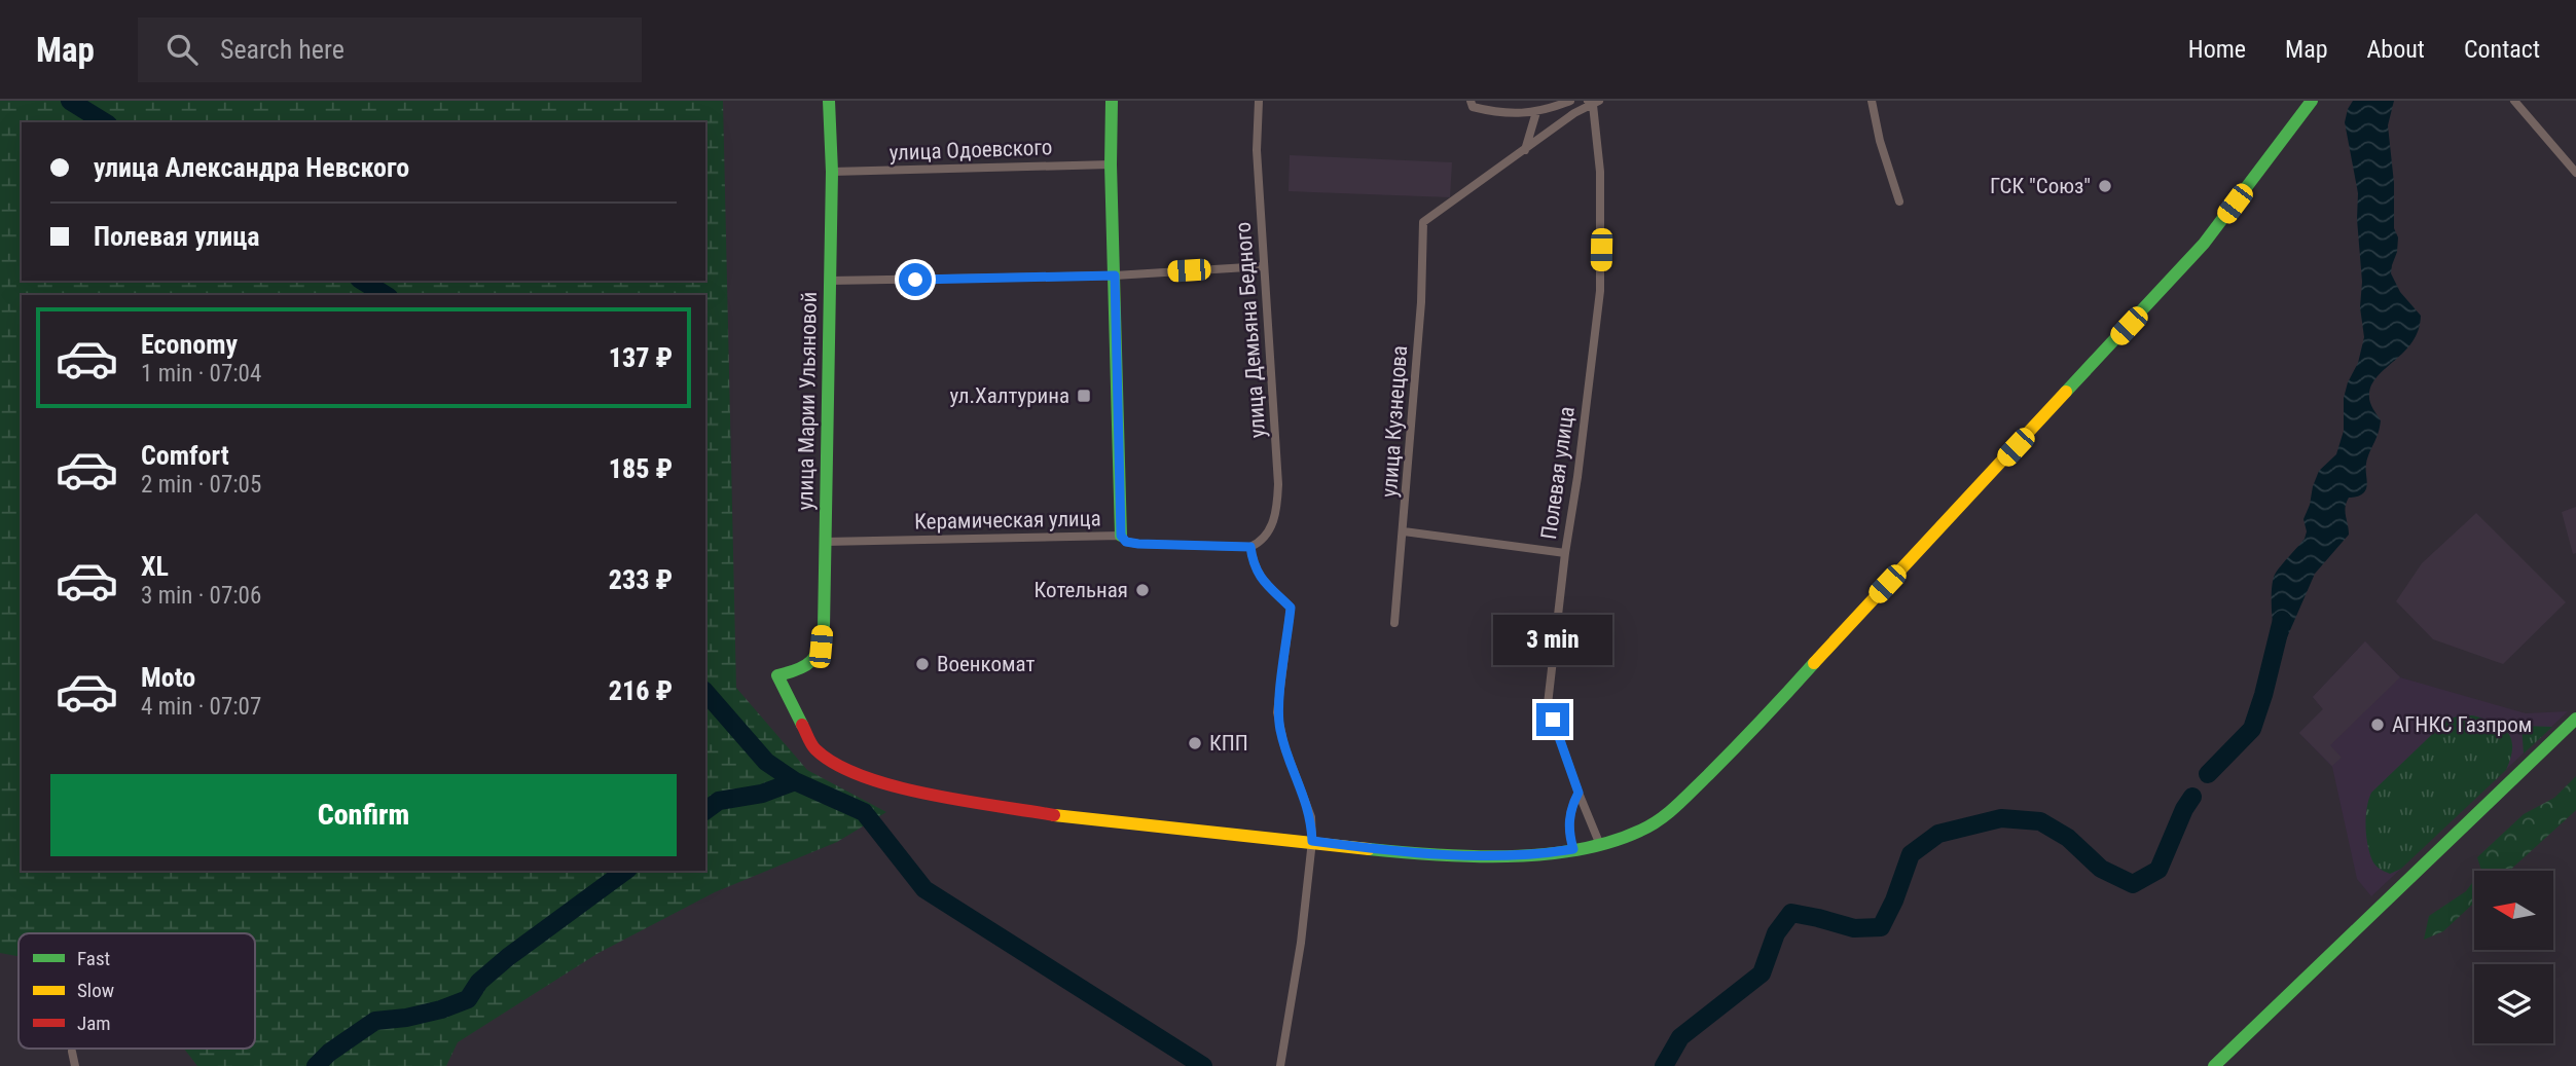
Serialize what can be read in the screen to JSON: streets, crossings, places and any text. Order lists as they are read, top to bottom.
{
  "streets": {
    "street": [
      "улица Одоевского",
      "улица Демьяна Бедного",
      "улица Марии Ульяновой",
      "улица Кузнецова",
      "Полевая улица",
      "Керамическая улица"
    ]
  },
  "crossings": [
    ["улица Одоевского", "улица Марии Ульяновой"],
    ["улица Демьяна Бедного", "Керамическая улица"],
    ["улица Марии Ульяновой", "Керамическая улица"]
  ],
  "places": {
    "other": [
      "ГСК \"Союз\"",
      "Котельная",
      "Военкомат",
      "АГНКС Газпром",
      "КПП"
    ],
    "transit": ["ул.Халтурина"]
  },
  "legend": ["Fast", "Slow", "Jam"],
  "north": "left",
  "page": {
    "header": "Map",
    "search": "Search here",
    "nav": [
      "Home",
      "Map",
      "About",
      "Contact"
    ],
    "banner": ["улица Александра Невского", "Полевая улица"],
    "list": [
      {
        "name": "Economy",
        "note": "1 min · 07:04",
        "value": "137 ₽"
      },
      {
        "name": "Comfort",
        "note": "2 min · 07:05",
        "value": "185 ₽"
      },
      {
        "name": "XL",
        "note": "3 min · 07:06",
        "value": "233 ₽"
      },
      {
        "name": "Moto",
        "note": "4 min · 07:07",
        "value": "216 ₽"
      }
    ],
    "bubble": "3 min",
    "buttons": "Confirm"
  }
}
